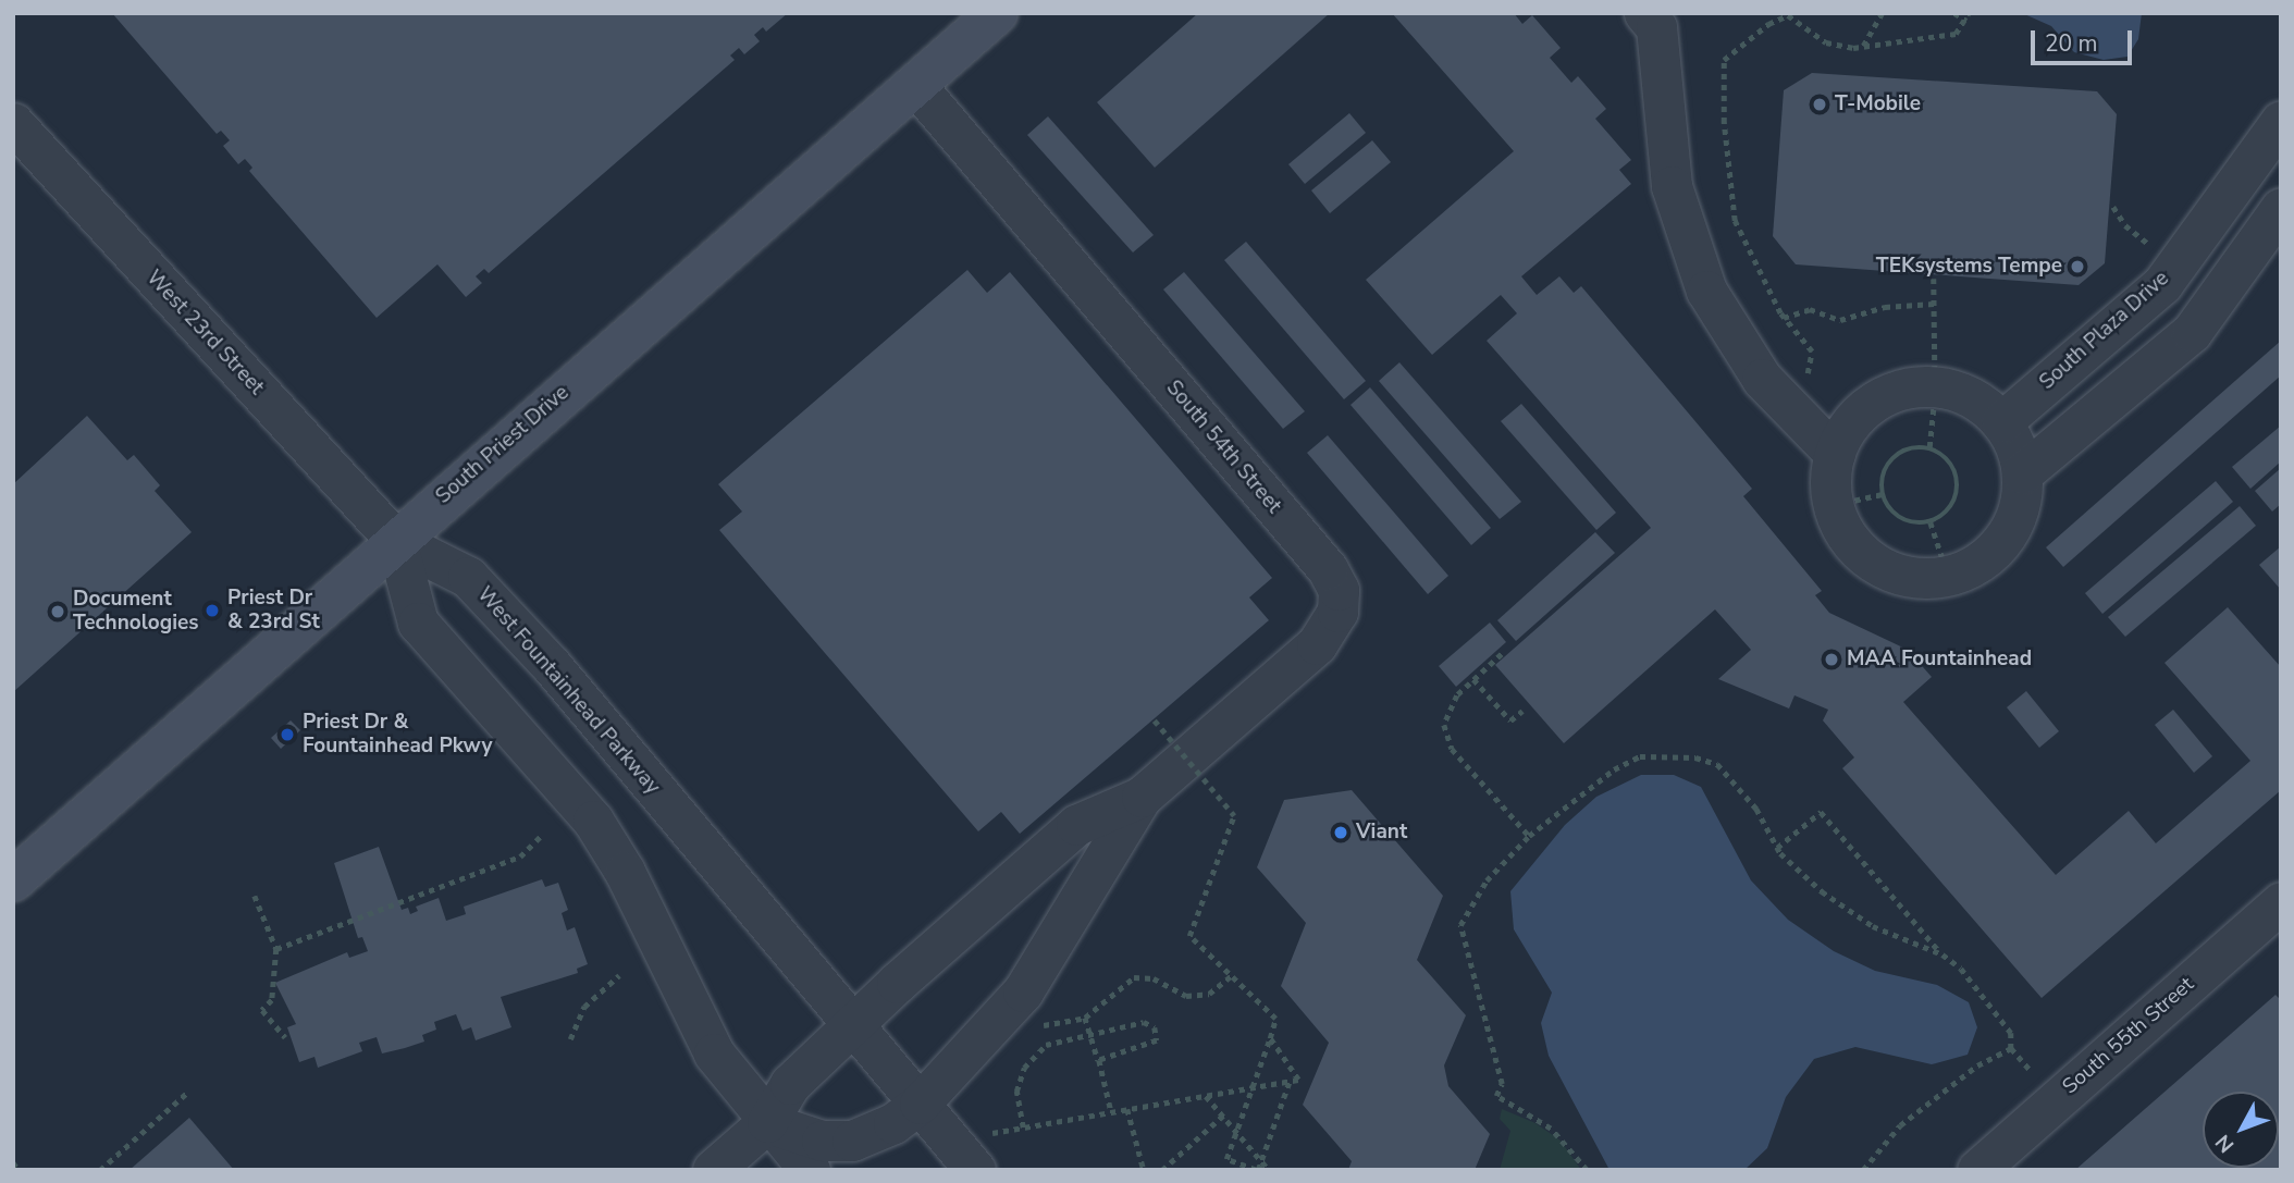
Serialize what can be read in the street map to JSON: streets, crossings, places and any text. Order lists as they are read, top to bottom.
{
  "streets": {
    "main road": ["South Priest Drive"],
    "street": [
      "South Plaza Drive",
      "West 23rd Street",
      "South 54th Street",
      "West Fountainhead Parkway",
      "South 55th Street"
    ]
  },
  "crossings": [
    ["West 23rd Street", "South Priest Drive"],
    ["West 23rd Street", "West Fountainhead Parkway"],
    ["South Priest Drive", "South 54th Street"],
    ["South Priest Drive", "West Fountainhead Parkway"],
    ["South 54th Street", "West Fountainhead Parkway"]
  ],
  "places": [
    "T-Mobile",
    "TEKsystems Tempe",
    "Priest Dr & 23rd St",
    "Document Technologies",
    "MAA Fountainhead",
    "Priest Dr & Fountainhead Pkwy",
    "Viant"
  ],
  "scale_bar": "20 m",
  "north": "bottom left"
}
